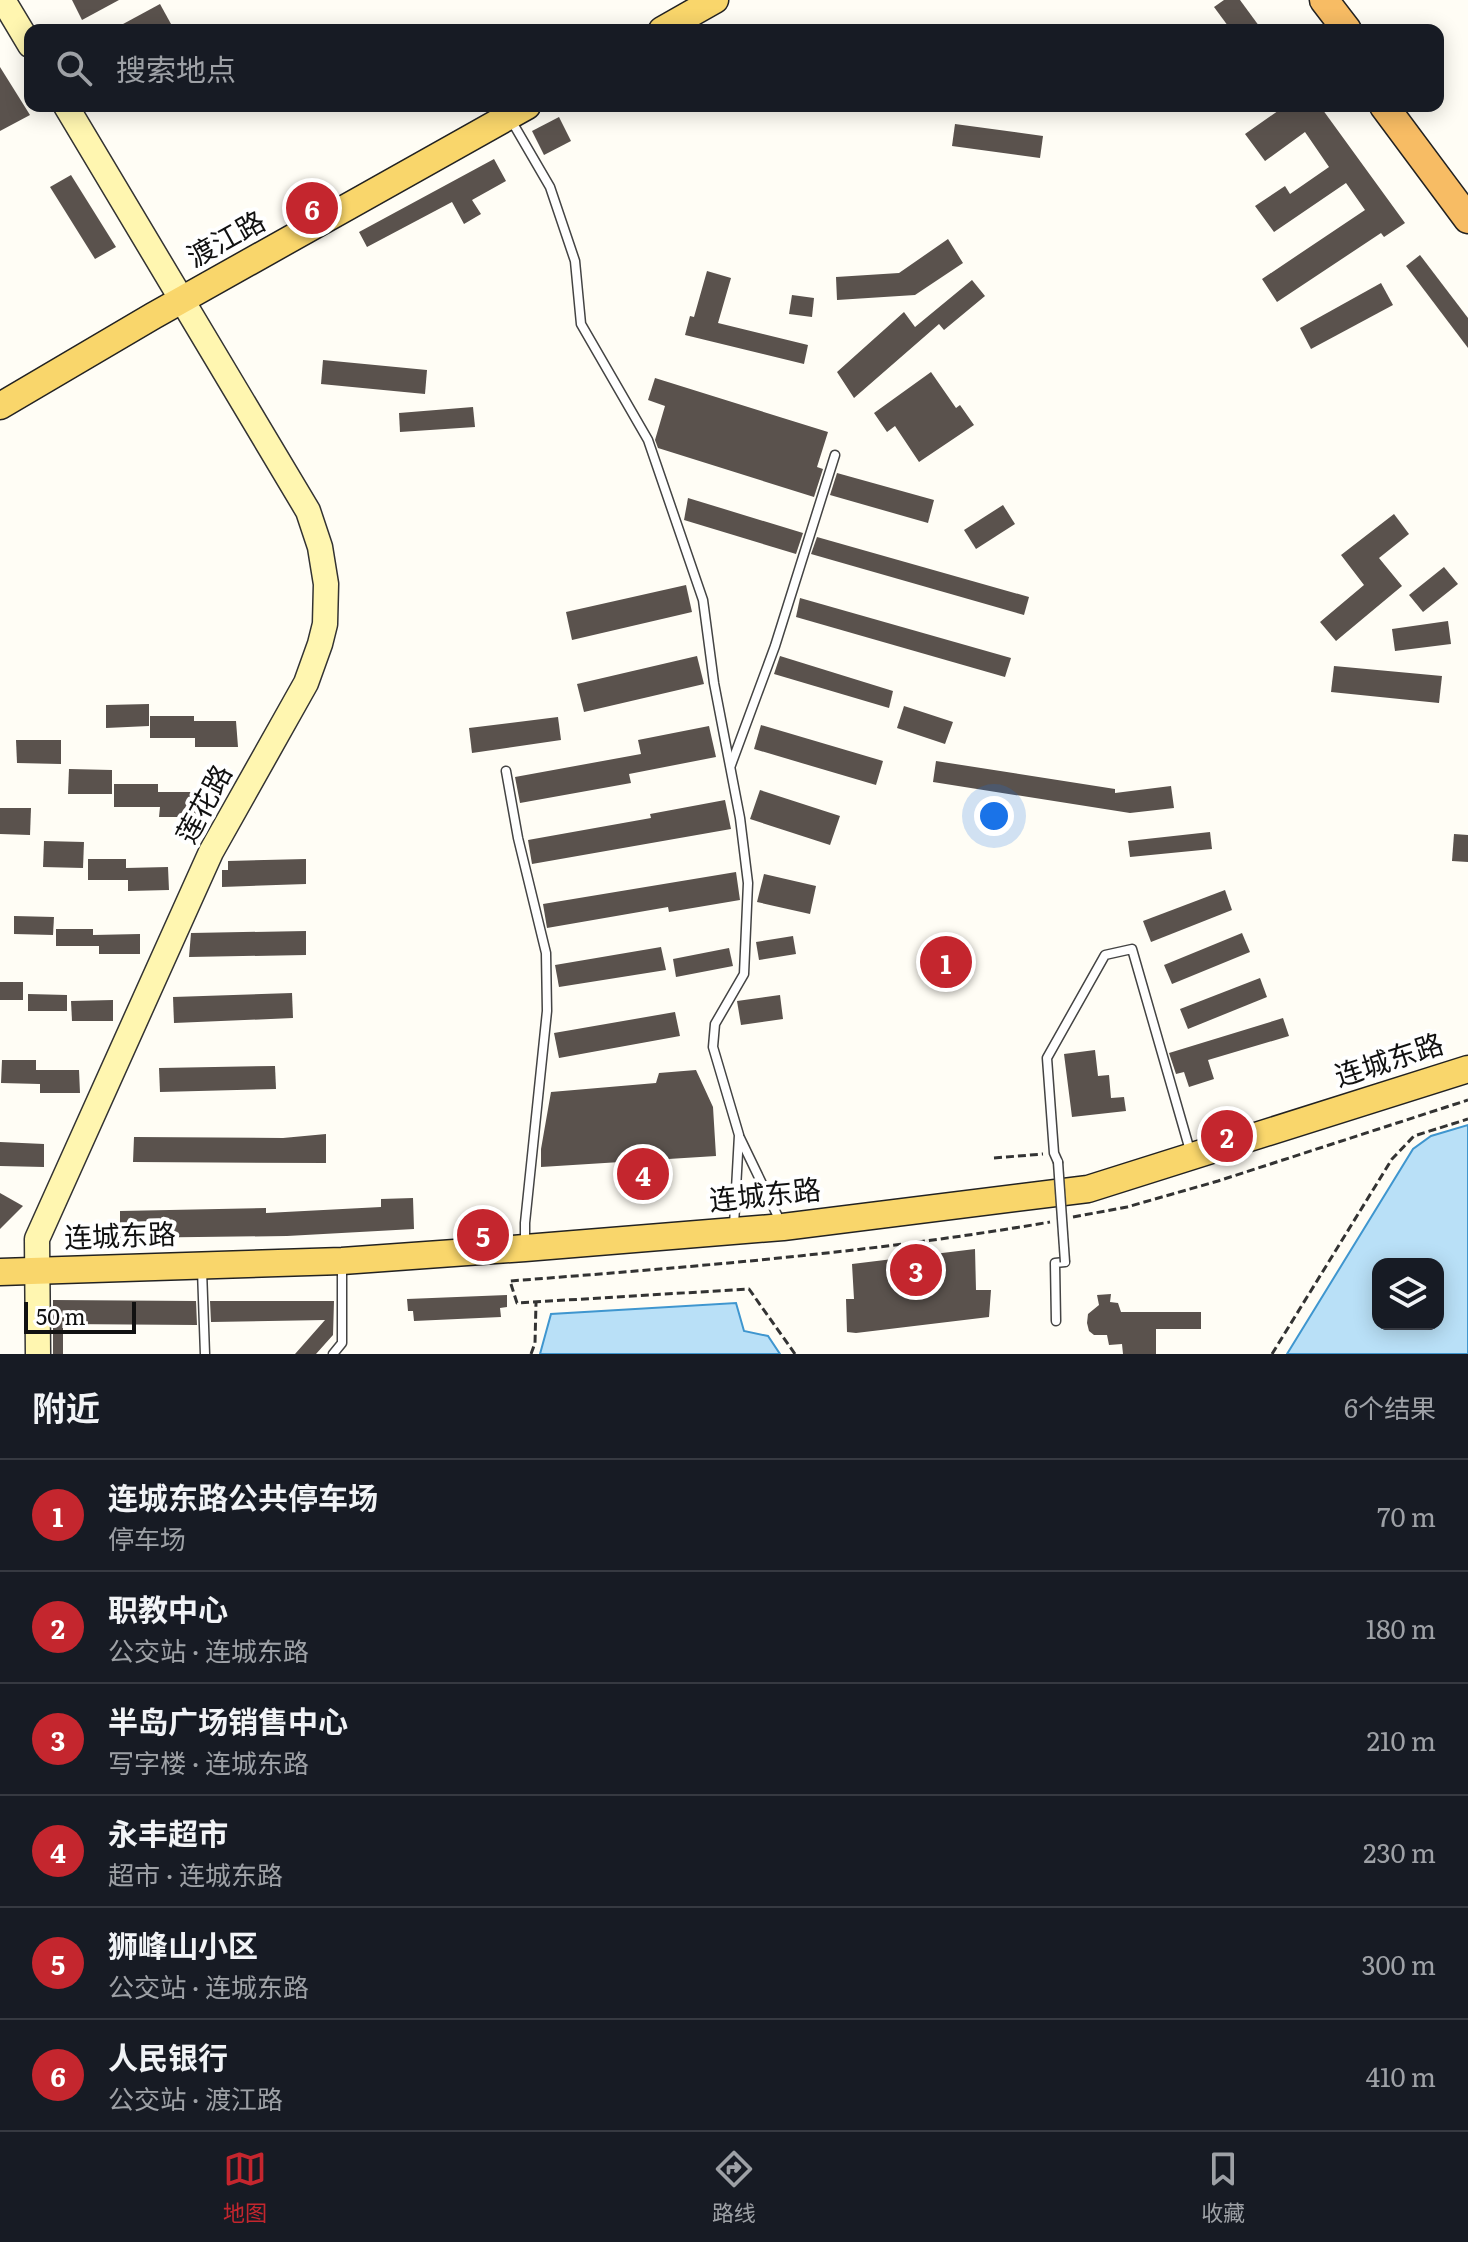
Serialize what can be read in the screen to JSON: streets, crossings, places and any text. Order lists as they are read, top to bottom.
{
  "streets": {
    "main road": ["渡江路", "莲花路", "连城东路"]
  },
  "crossings": [
    ["渡江路", "莲花路"],
    ["莲花路", "连城东路"]
  ],
  "scale_bar": "50 m",
  "page": {
    "search": "搜索地点",
    "pins": [
      "6",
      "1",
      "2",
      "4",
      "5",
      "3"
    ],
    "scale": "50 m",
    "heading": ["附近", "6个结果"],
    "list": [
      {
        "mark": "1",
        "name": "连城东路公共停车场",
        "note": "停车场",
        "value": "70 m"
      },
      {
        "mark": "2",
        "name": "职教中心",
        "note": "公交站 · 连城东路",
        "value": "180 m"
      },
      {
        "mark": "3",
        "name": "半岛广场销售中心",
        "note": "写字楼 · 连城东路",
        "value": "210 m"
      },
      {
        "mark": "4",
        "name": "永丰超市",
        "note": "超市 · 连城东路",
        "value": "230 m"
      },
      {
        "mark": "5",
        "name": "狮峰山小区",
        "note": "公交站 · 连城东路",
        "value": "300 m"
      },
      {
        "mark": "6",
        "name": "人民银行",
        "note": "公交站 · 渡江路",
        "value": "410 m"
      }
    ],
    "nav": ["地图", "路线", "收藏"]
  }
}
